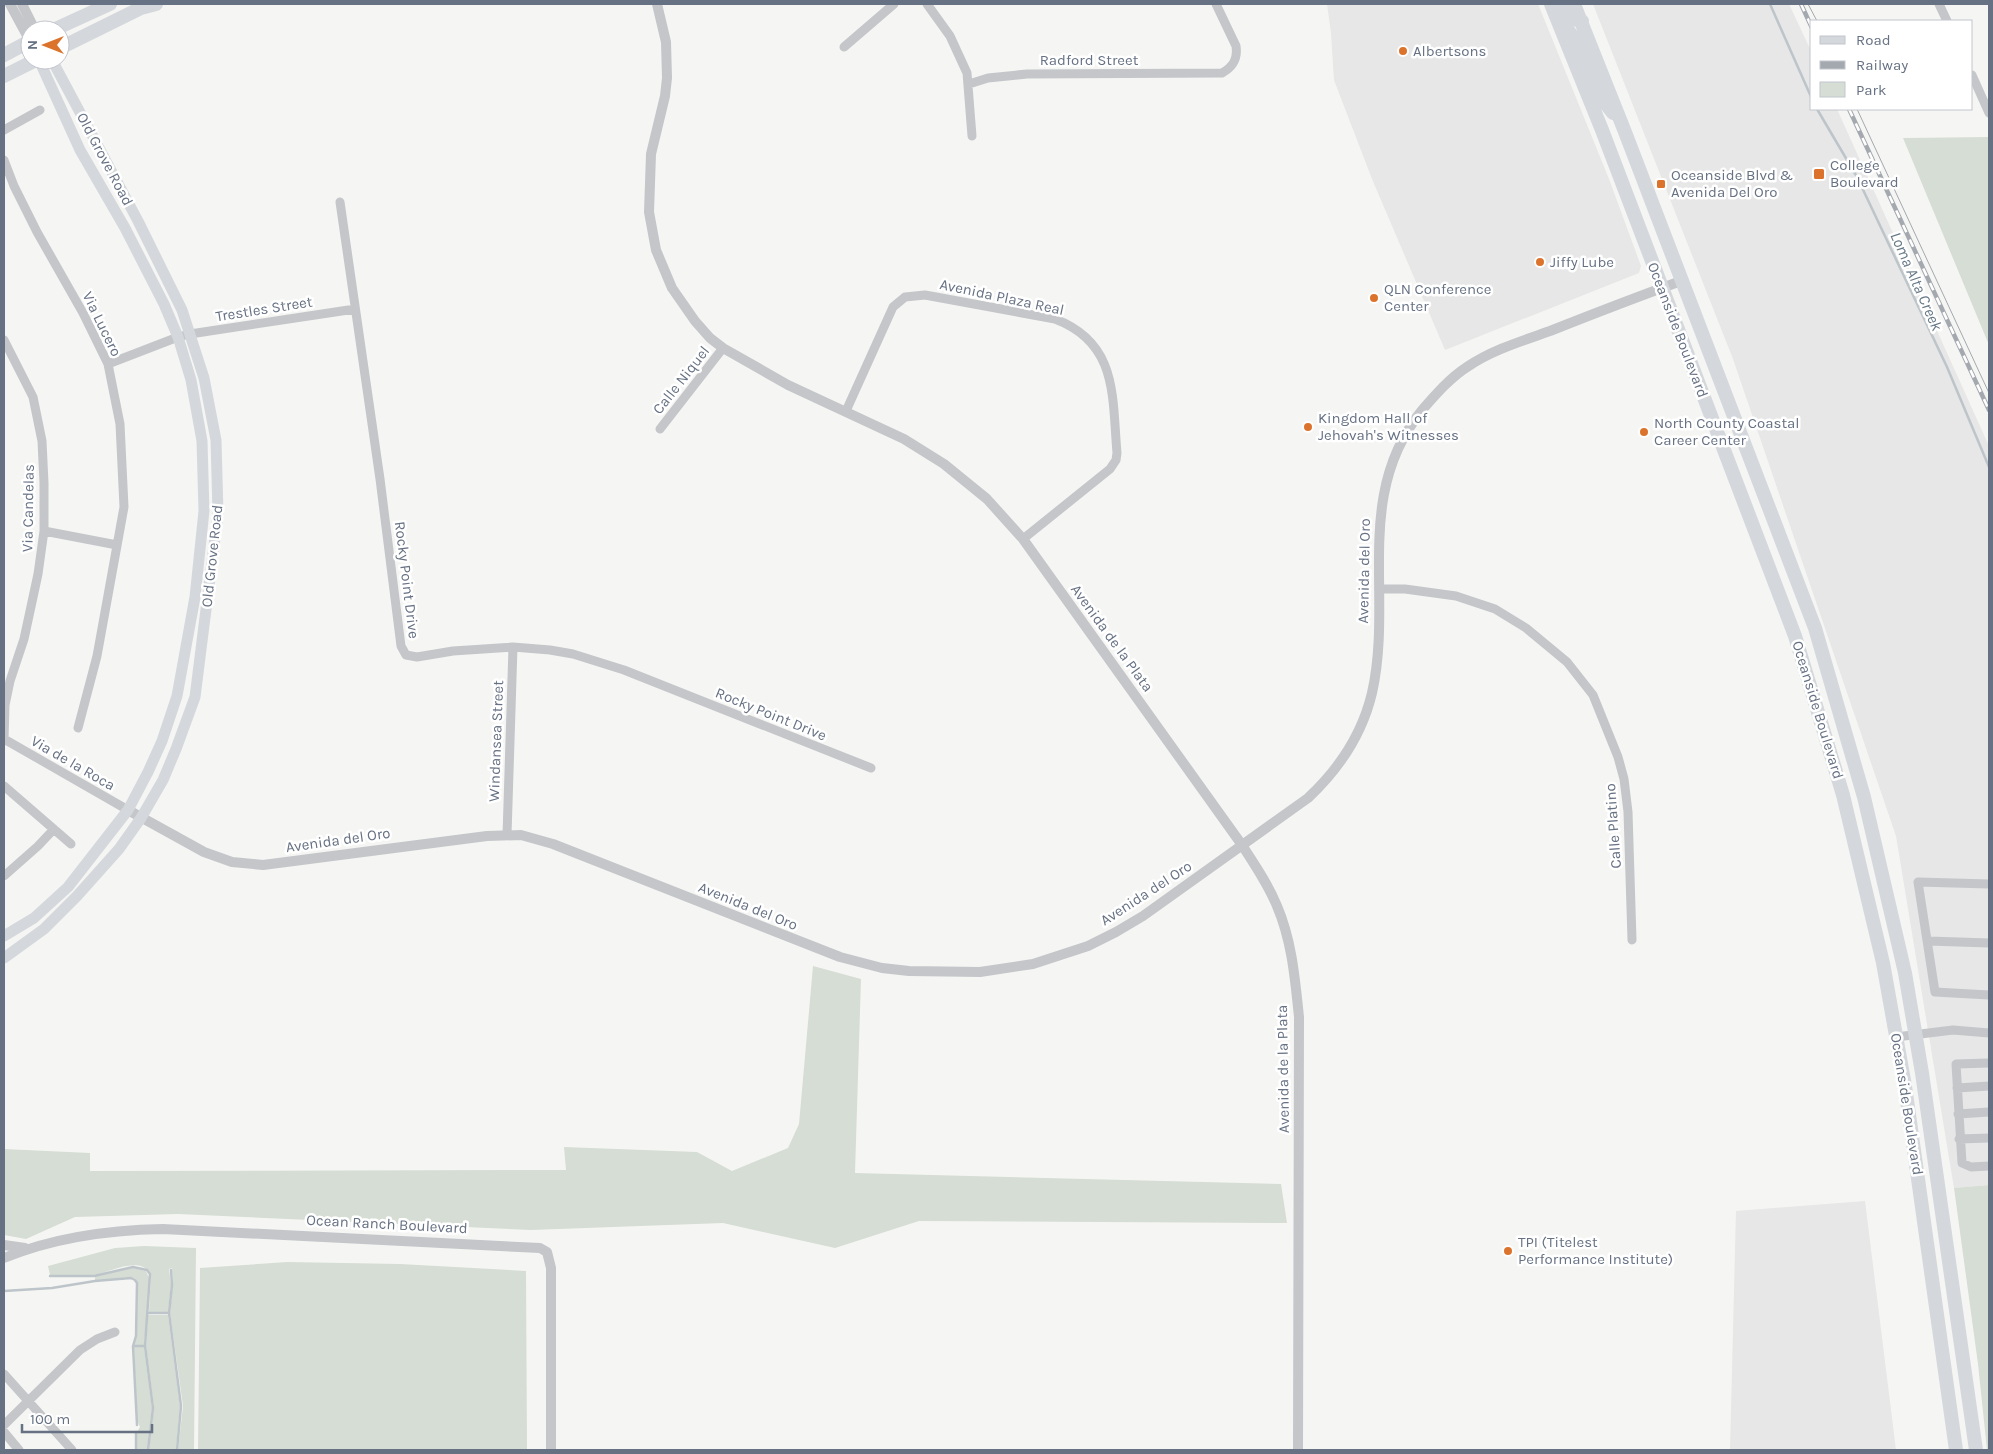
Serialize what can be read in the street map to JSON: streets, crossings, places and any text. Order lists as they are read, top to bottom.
{
  "streets": {
    "main road": ["Old Grove Road", "Oceanside Boulevard"],
    "street": [
      "Radford Street",
      "Avenida Plaza Real",
      "Trestles Street",
      "Via Lucero",
      "Calle Niquel",
      "Via Candelas",
      "Avenida del Oro",
      "Rocky Point Drive",
      "Avenida de la Plata",
      "Windansea Street",
      "Via de la Roca",
      "Calle Platino",
      "Ocean Ranch Boulevard"
    ]
  },
  "crossings": [
    ["Old Grove Road", "Trestles Street"],
    ["Old Grove Road", "Avenida del Oro"],
    ["Old Grove Road", "Via de la Roca"],
    ["Avenida Plaza Real", "Avenida de la Plata"],
    ["Trestles Street", "Via Lucero"],
    ["Trestles Street", "Rocky Point Drive"],
    ["Oceanside Boulevard", "Avenida del Oro"],
    ["Calle Niquel", "Avenida de la Plata"],
    ["Via Candelas", "Via de la Roca"],
    ["Avenida del Oro", "Avenida de la Plata"],
    ["Avenida del Oro", "Windansea Street"],
    ["Avenida del Oro", "Via de la Roca"],
    ["Avenida del Oro", "Calle Platino"],
    ["Rocky Point Drive", "Windansea Street"]
  ],
  "water": ["Loma Alta Creek"],
  "places": {
    "other": [
      "Albertsons",
      "Jiffy Lube",
      "QLN Conference Center",
      "Kingdom Hall of Jehovah's Witnesses",
      "North County Coastal Career Center",
      "TPI (Titelest Performance Institute)"
    ],
    "transit": ["College Boulevard", "Oceanside Blvd & Avenida Del Oro"]
  },
  "legend": ["Road", "Railway", "Park"],
  "scale_bar": "100 m",
  "north": "left"
}
